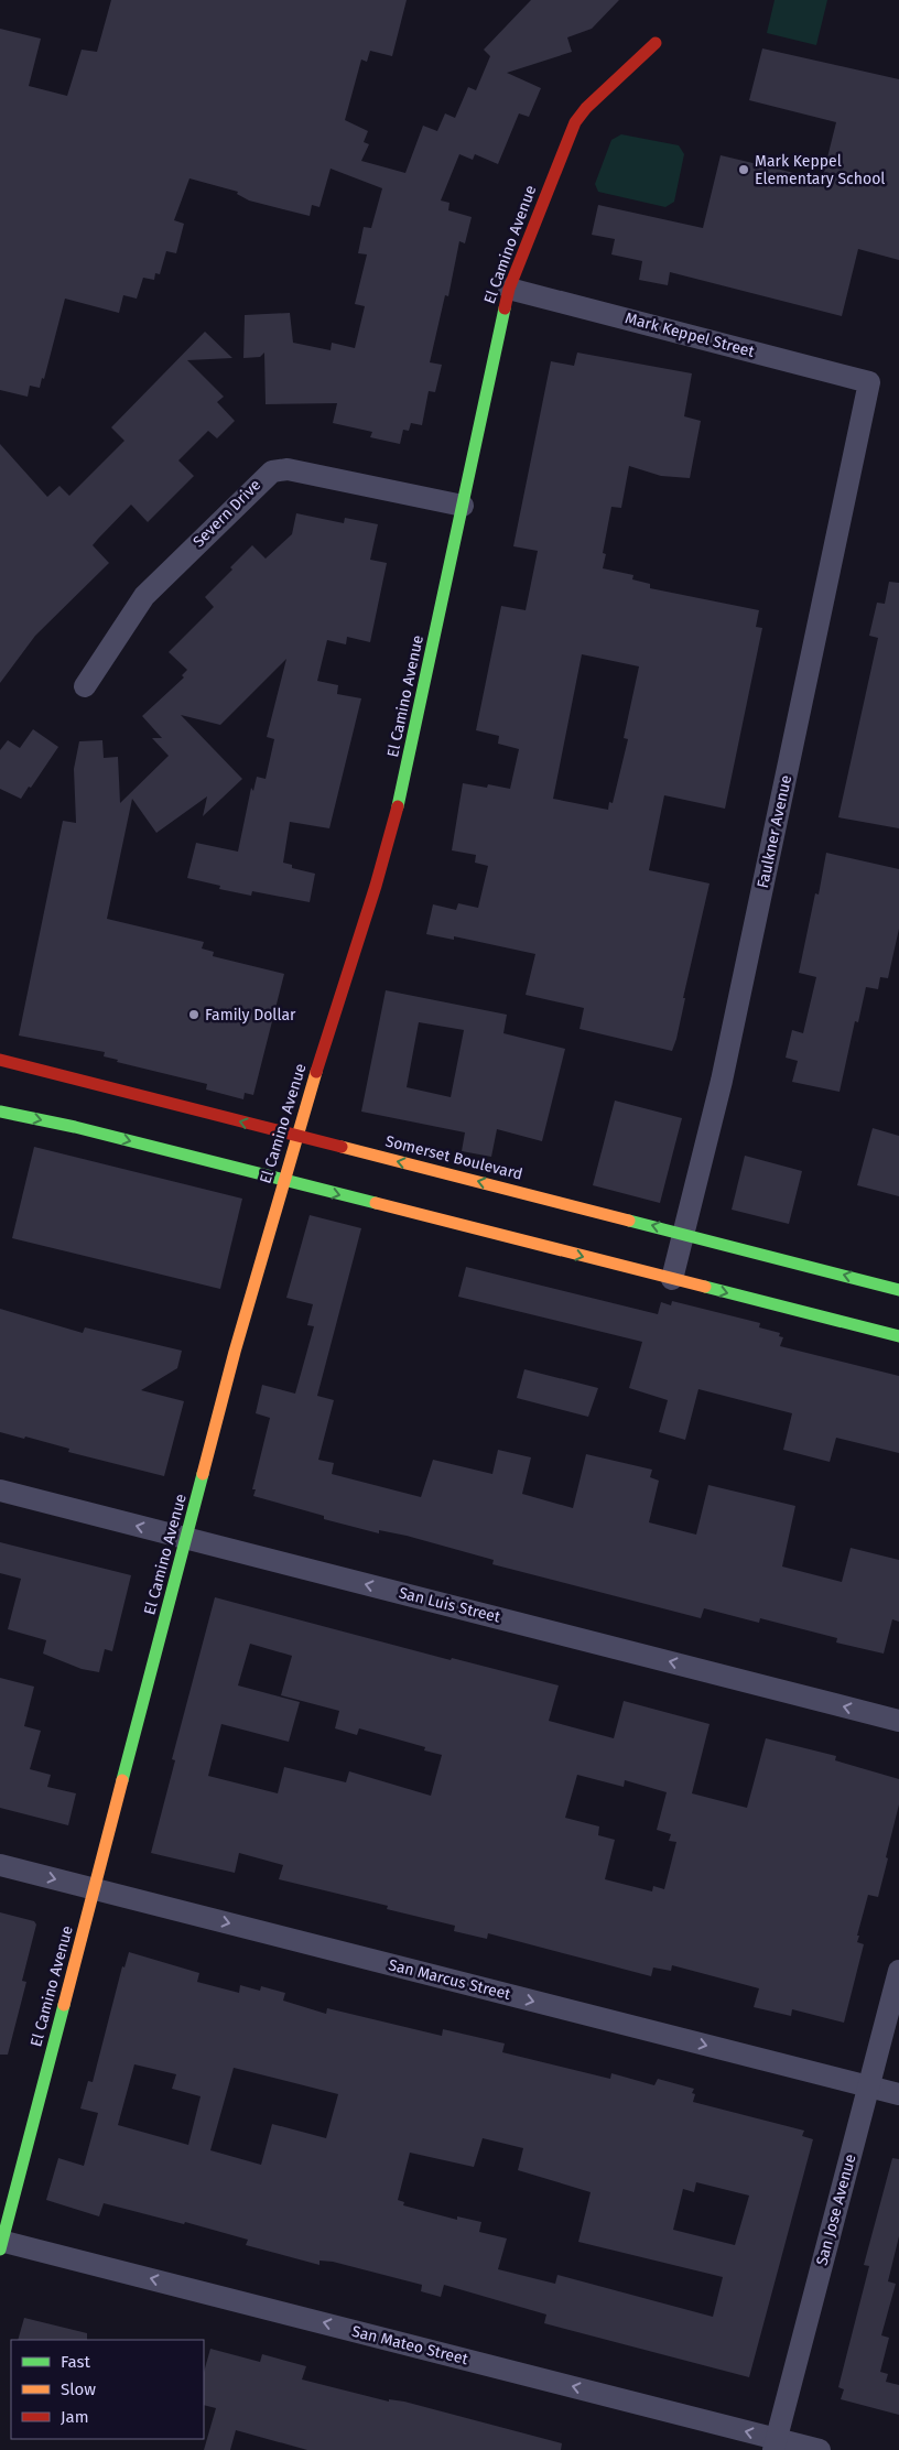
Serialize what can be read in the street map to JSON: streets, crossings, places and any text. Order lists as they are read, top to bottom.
{
  "streets": {
    "street": [
      "El Camino Avenue",
      "Mark Keppel Street",
      "Severn Drive",
      "Faulkner Avenue",
      "Somerset Boulevard",
      "San Luis Street",
      "San Marcus Street",
      "San Jose Avenue",
      "San Mateo Street"
    ]
  },
  "crossings": [
    ["El Camino Avenue", "Mark Keppel Street"],
    ["El Camino Avenue", "Severn Drive"],
    ["El Camino Avenue", "Somerset Boulevard"],
    ["El Camino Avenue", "San Luis Street"],
    ["El Camino Avenue", "San Marcus Street"],
    ["El Camino Avenue", "San Mateo Street"],
    ["Mark Keppel Street", "Faulkner Avenue"],
    ["Faulkner Avenue", "Somerset Boulevard"],
    ["San Marcus Street", "San Jose Avenue"],
    ["San Jose Avenue", "San Mateo Street"]
  ],
  "one_way": ["San Luis Street", "San Marcus Street", "San Mateo Street"],
  "places": ["Mark Keppel Elementary School", "Family Dollar"],
  "legend": ["Fast", "Slow", "Jam"]
}
